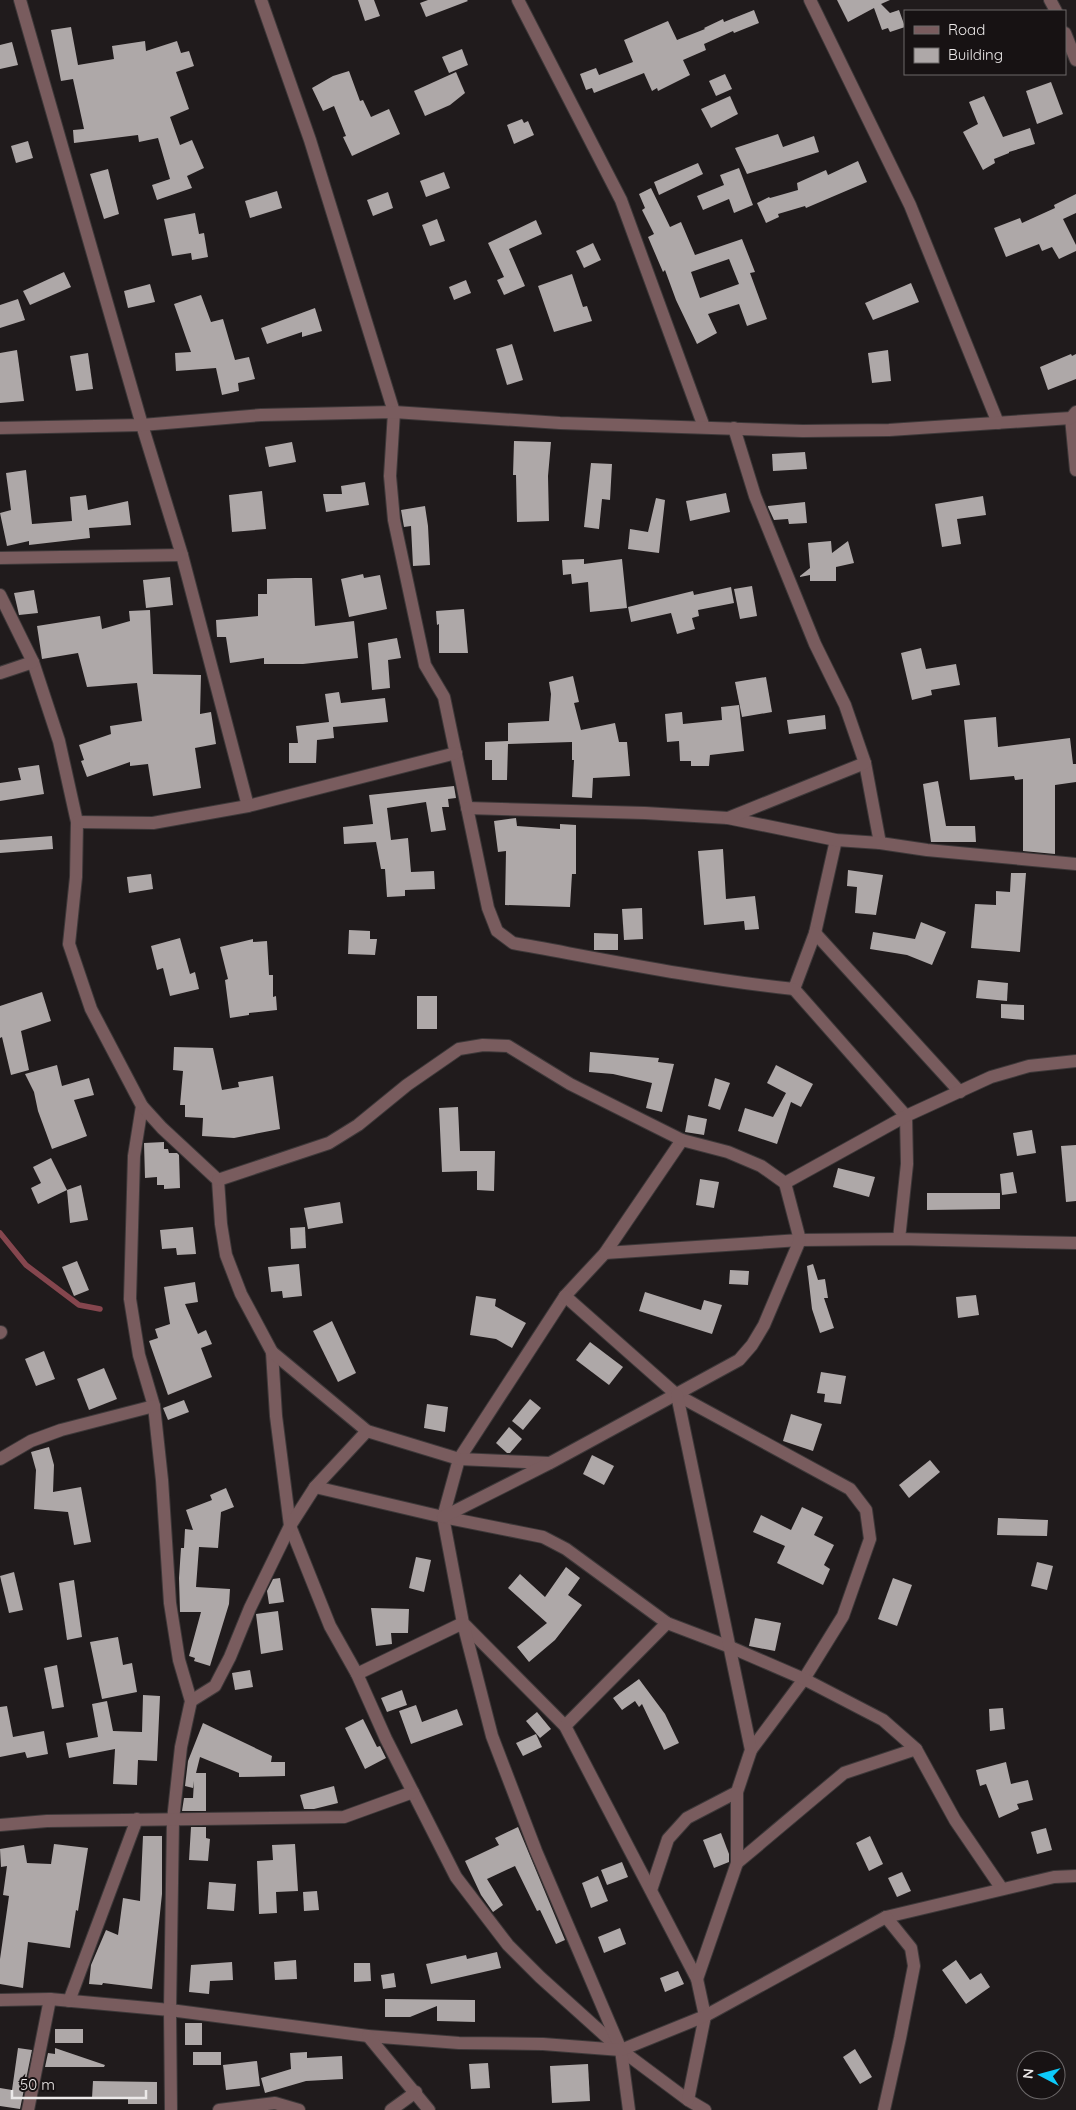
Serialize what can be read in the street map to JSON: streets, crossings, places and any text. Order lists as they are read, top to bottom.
{
  "legend": ["Road", "Building"],
  "scale_bar": "50 m",
  "north": "left"
}
